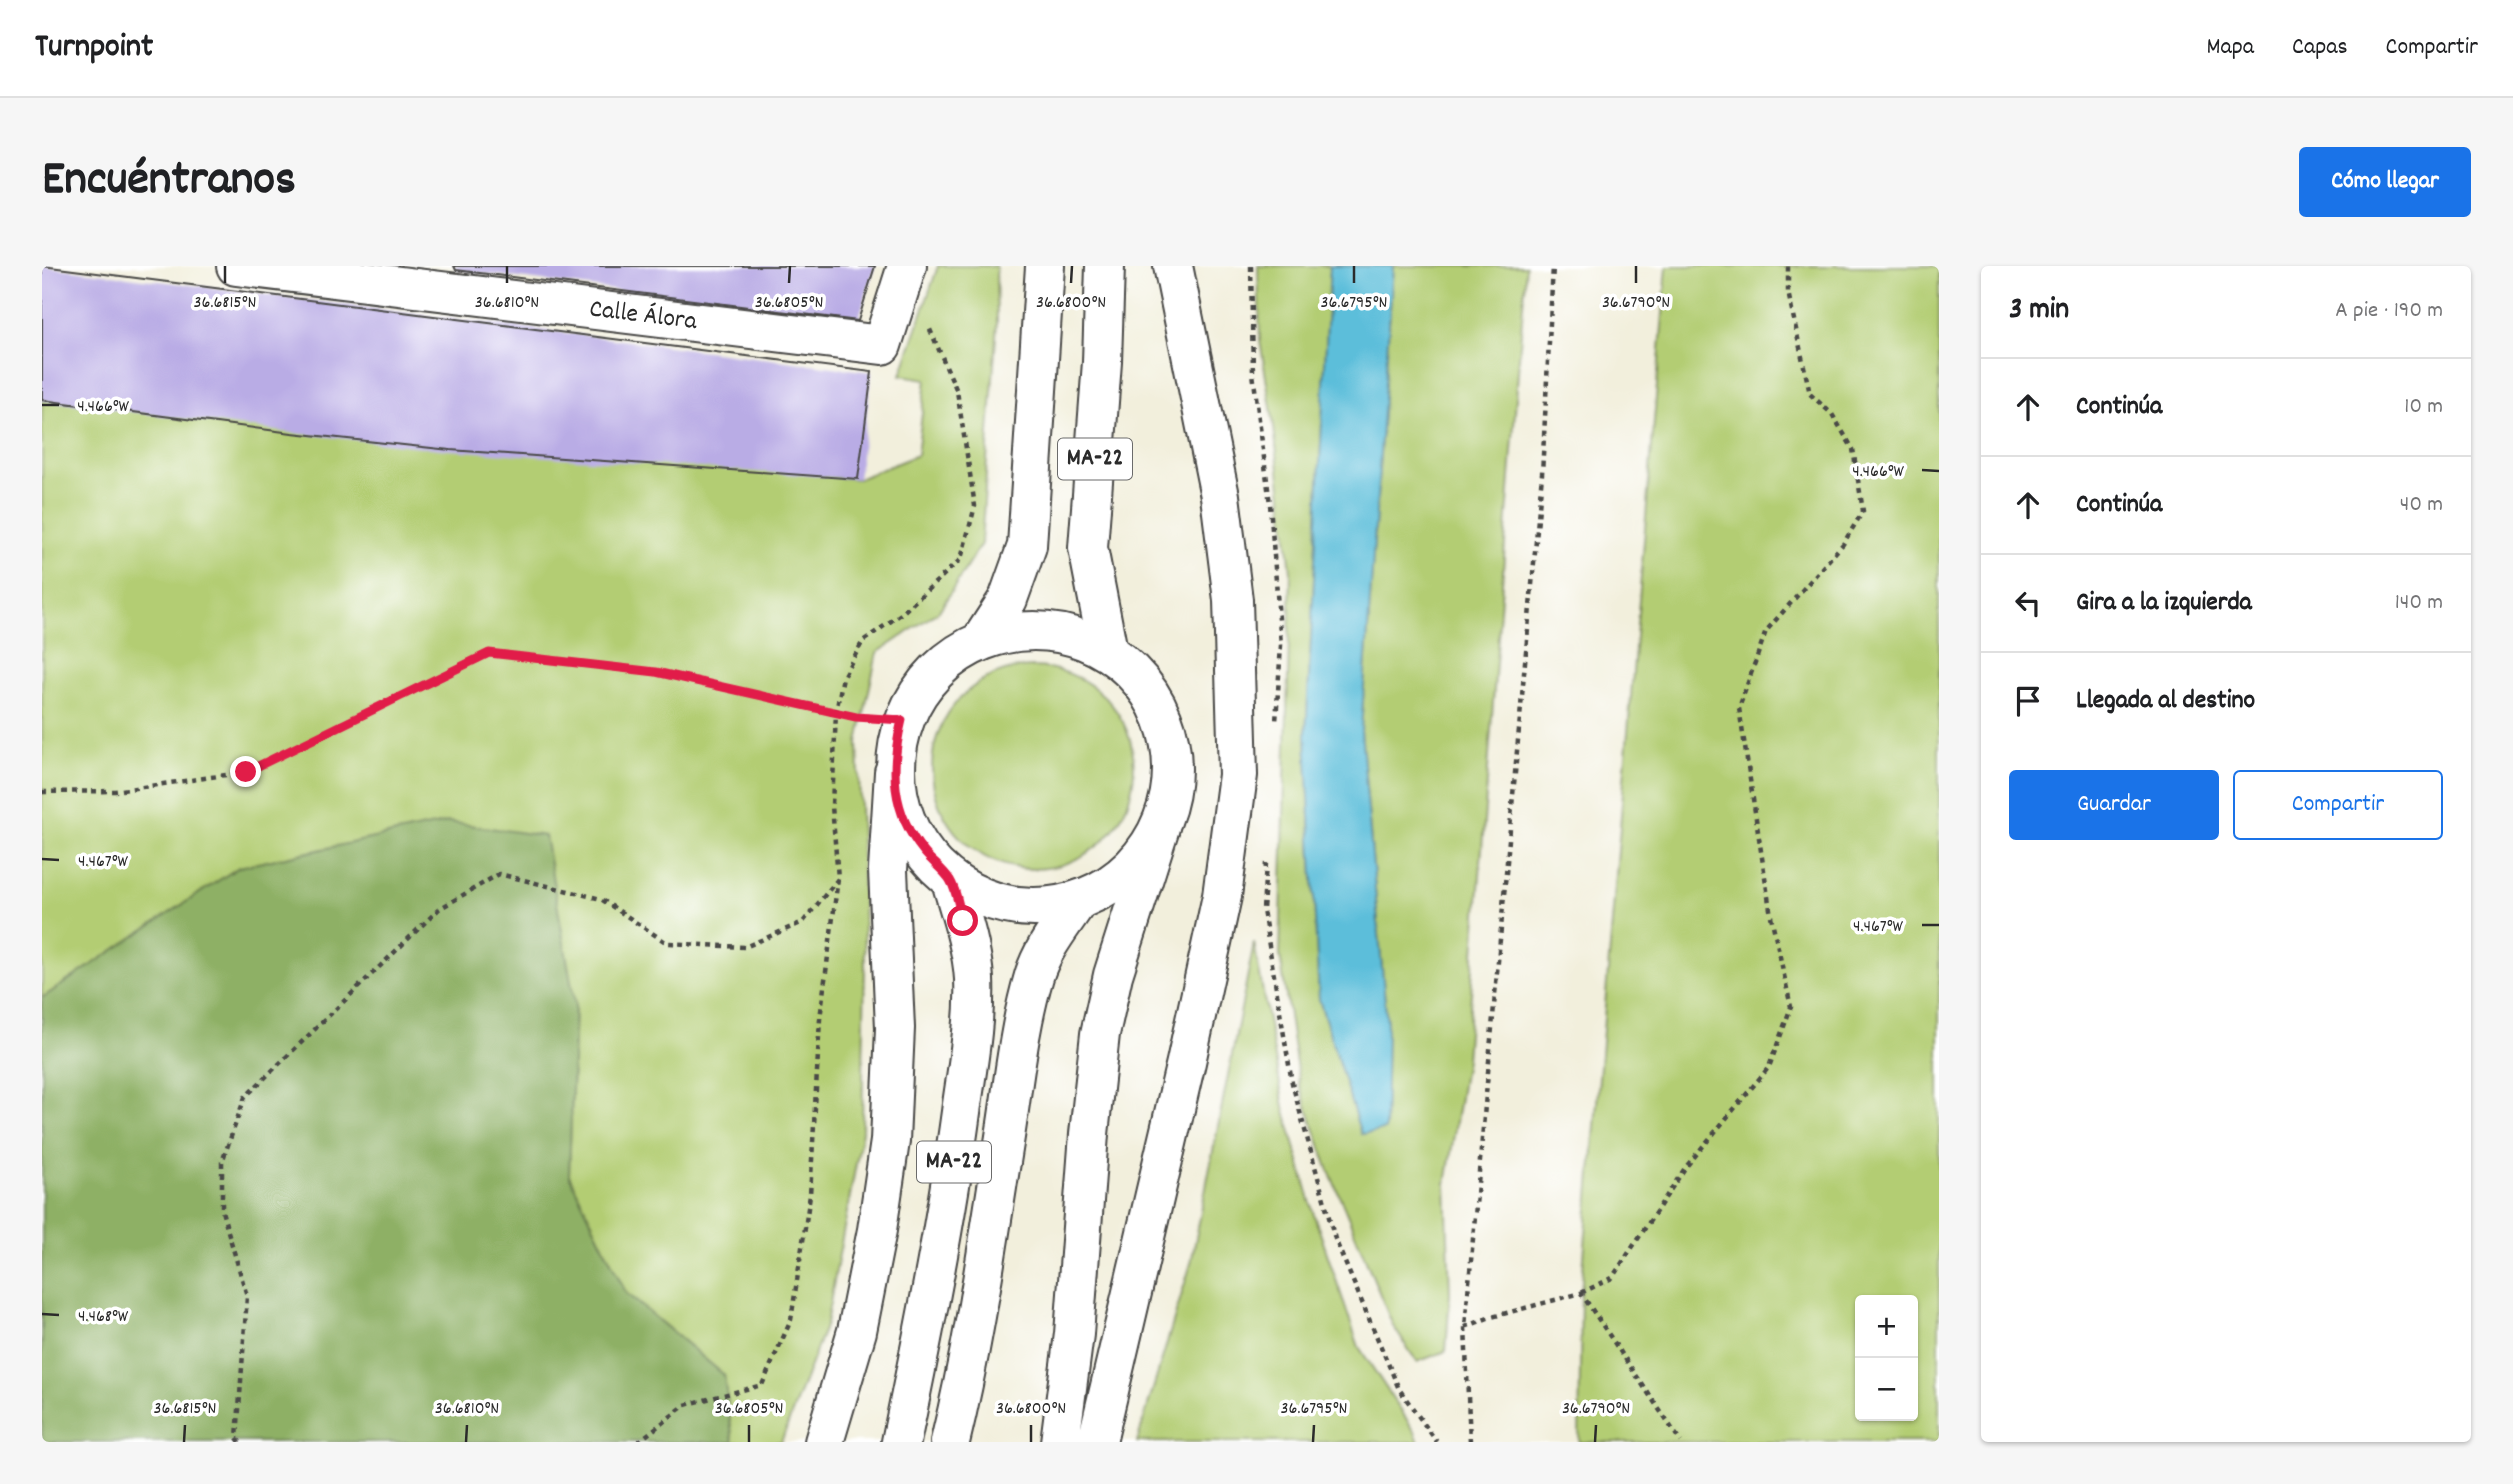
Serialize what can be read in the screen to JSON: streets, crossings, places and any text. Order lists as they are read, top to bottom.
{
  "streets": {
    "main road": ["Calle Álora", "MA-22"]
  },
  "page": {
    "header": "Turnpoint",
    "nav": ["Mapa", "Capas", "Compartir"],
    "title": "Encuéntranos",
    "buttons": [
      "Cómo llegar",
      ["Guardar", "Compartir"]
    ],
    "heading": ["3 min", "A pie · 190 m"],
    "list": [
      ["Continúa", "10 m"],
      ["Continúa", "40 m"],
      ["Gira a la izquierda", "140 m"],
      "Llegada al destino"
    ],
    "map_buttons": ["+", "−"]
  },
  "coordinates": [
    "36.6815°N",
    "36.6810°N",
    "36.6805°N",
    "36.6800°N",
    "36.6795°N",
    "36.6790°N",
    "4.466°W",
    "4.467°W",
    "4.468°W"
  ]
}
